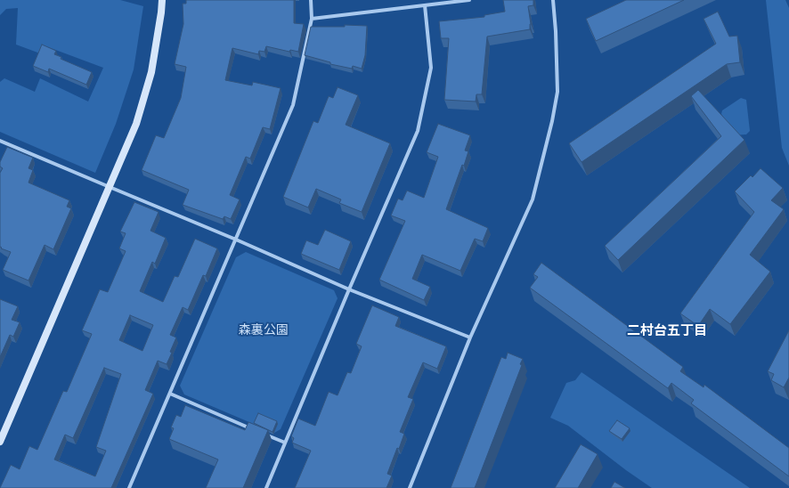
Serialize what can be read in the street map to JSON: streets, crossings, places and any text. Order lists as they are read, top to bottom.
{
  "districts": ["二村台五丁目"],
  "parks": ["森裏公園"]
}
